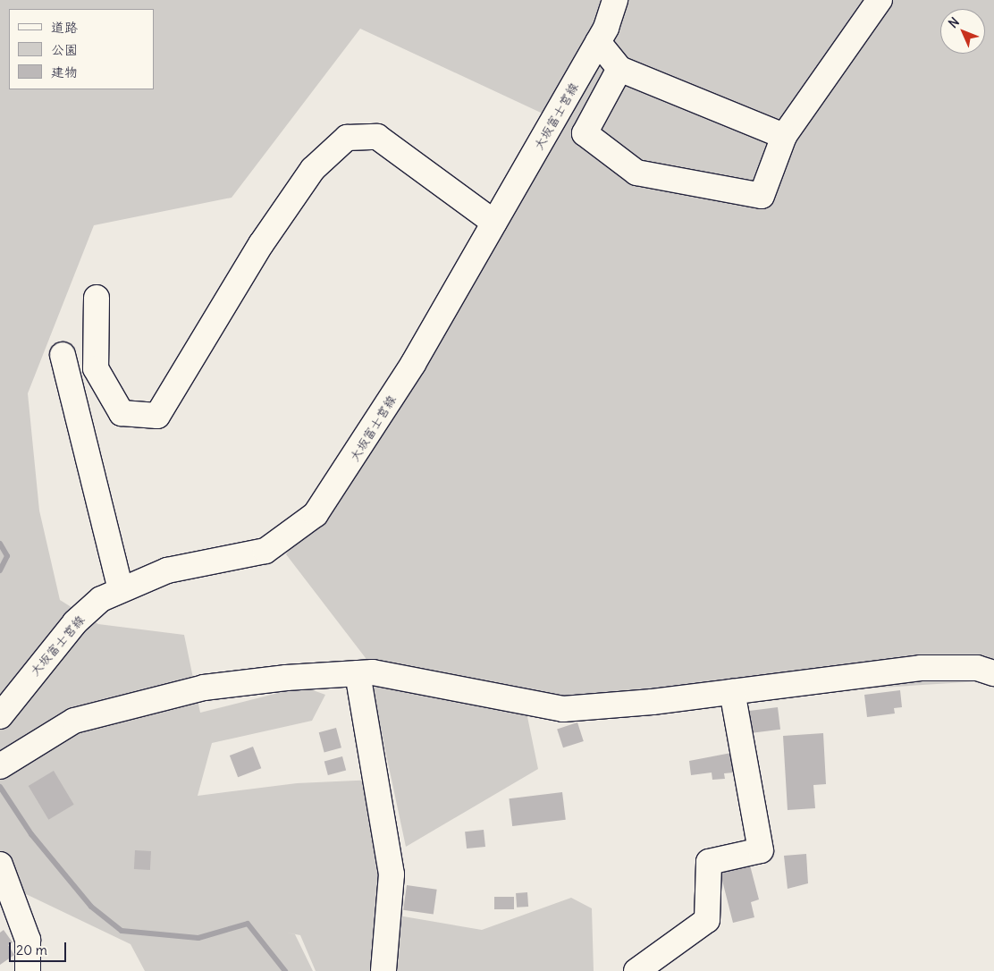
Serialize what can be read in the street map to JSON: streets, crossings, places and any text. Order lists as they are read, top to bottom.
{
  "streets": {
    "street": ["大坂富士宮線"]
  },
  "legend": ["道路", "公園", "建物"],
  "scale_bar": "20 m",
  "north": "top left"
}
